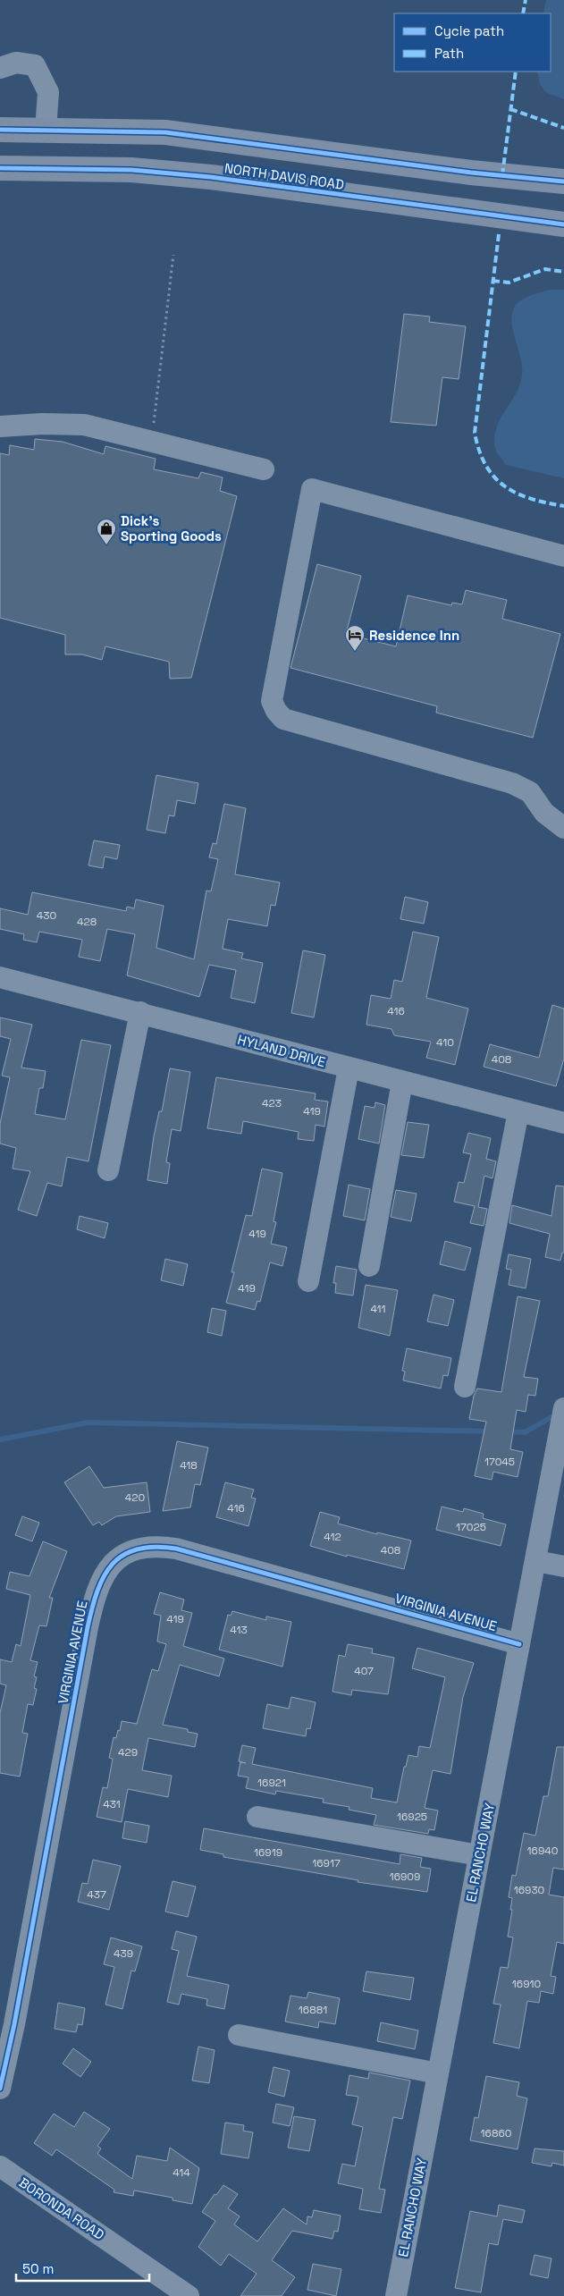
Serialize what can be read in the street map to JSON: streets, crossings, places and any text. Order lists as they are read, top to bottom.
{
  "streets": {
    "main road": ["NORTH DAVIS ROAD"],
    "street": [
      "HYLAND DRIVE",
      "VIRGINIA AVENUE",
      "EL RANCHO WAY",
      "BORONDA ROAD"
    ]
  },
  "crossings": [
    ["VIRGINIA AVENUE", "EL RANCHO WAY"]
  ],
  "places": {
    "shop": ["Dick's Sporting Goods"],
    "hotel": ["Residence Inn"]
  },
  "house_numbers": [
    "430",
    "428",
    "416",
    "410",
    "408",
    "423",
    "419",
    "419",
    "419",
    "411",
    "17045",
    "418",
    "420",
    "416",
    "17025",
    "412",
    "408",
    "419",
    "413",
    "407",
    "429",
    "16921",
    "431",
    "16925",
    "16940",
    "16919",
    "16917",
    "16909",
    "16930",
    "437",
    "439",
    "16910",
    "16881",
    "16860",
    "414"
  ],
  "legend": ["Cycle path", "Path"],
  "scale_bar": "50 m"
}
